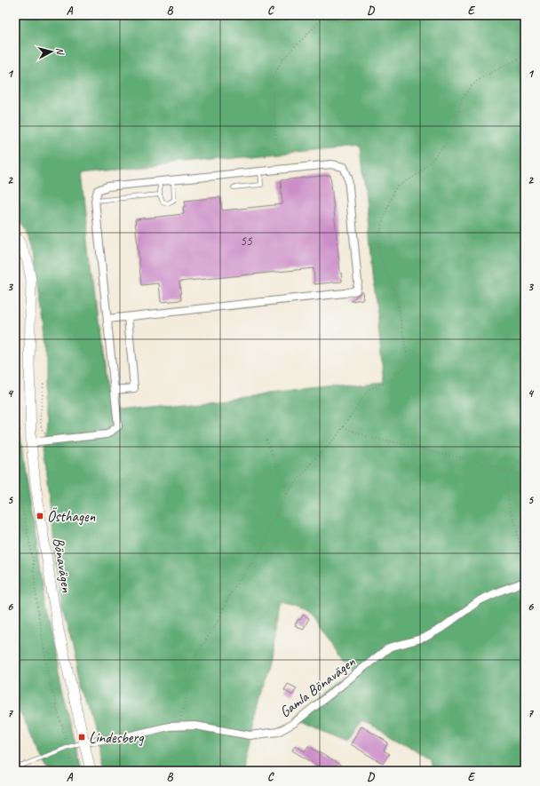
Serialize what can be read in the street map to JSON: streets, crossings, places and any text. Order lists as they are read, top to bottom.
{
  "streets": {
    "street": ["Bönavägen", "Gamla Bönavägen"]
  },
  "crossings": [
    ["Bönavägen", "Gamla Bönavägen"]
  ],
  "places": {
    "transit": ["Östhagen", "Lindesberg"]
  },
  "house_numbers": ["55"],
  "north": "right",
  "grid": {
    "columns": [
      "A",
      "B",
      "C",
      "D",
      "E"
    ],
    "rows": [
      "1",
      "2",
      "3",
      "4",
      "5",
      "6",
      "7"
    ]
  }
}
